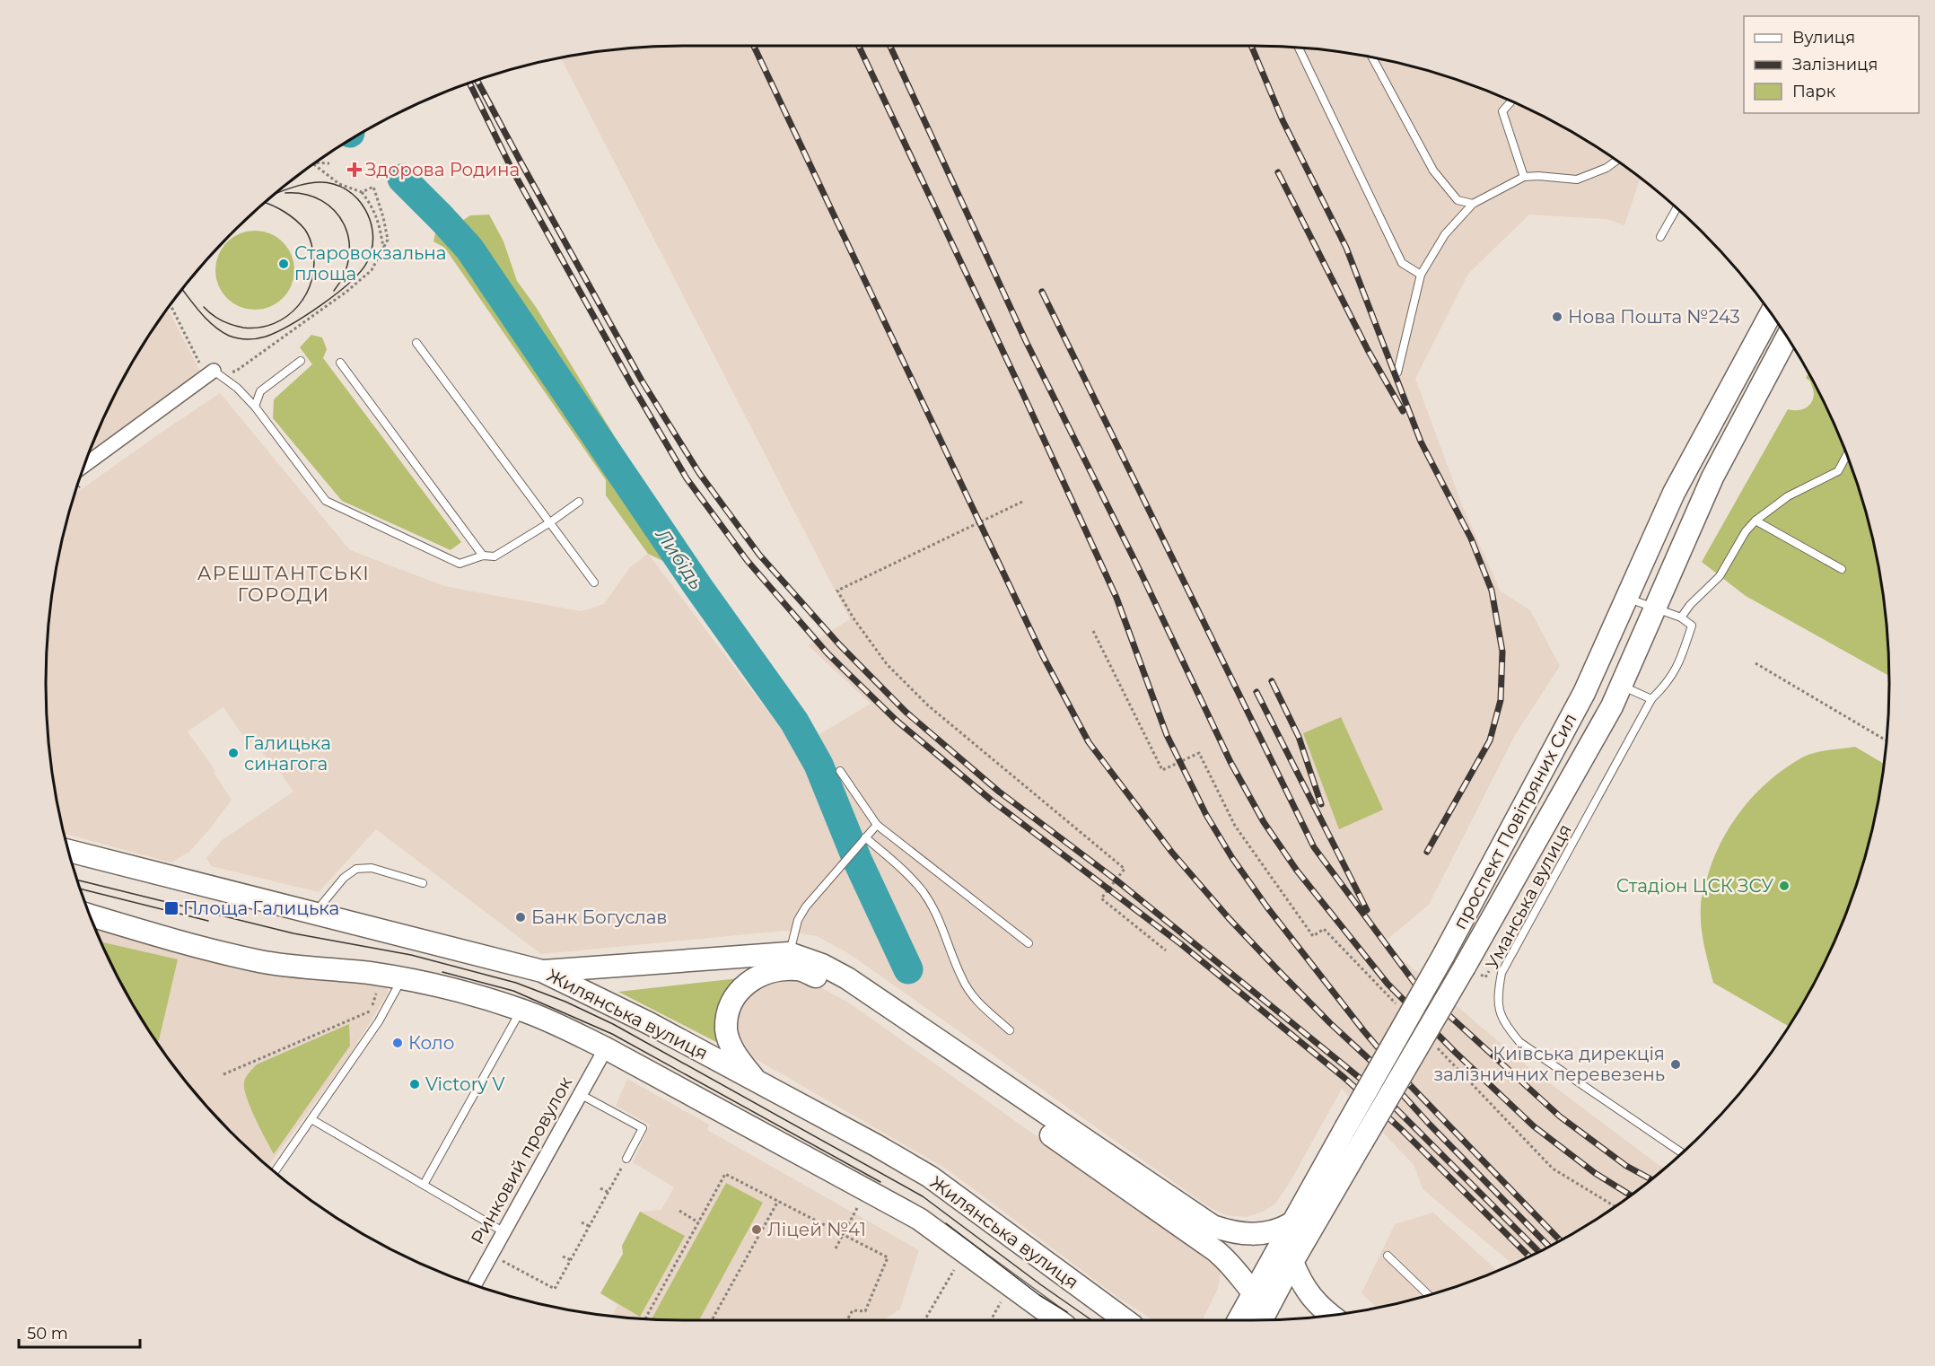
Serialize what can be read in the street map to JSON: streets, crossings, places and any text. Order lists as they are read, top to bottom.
{
  "streets": {
    "main road": ["проспект Повітряних Сил", "Жилянська вулиця"],
    "street": ["Ринковий провулок"],
    "lane": ["Уманська вулиця"]
  },
  "districts": ["АРЕШТАНТСЬКІ ГОРОДИ"],
  "water": ["Либідь"],
  "places": {
    "health": ["Здорова Родина"],
    "other": [
      "Старовокзальна площа",
      "Нова Пошта №243",
      "Галицька синагога",
      "Стадіон ЦСК ЗСУ",
      "Банк Богуслав",
      "Коло",
      "Київська дирекція залізничних перевезень",
      "Victory V",
      "Ліцей №41"
    ],
    "transit": ["Площа Галицька"]
  },
  "legend": ["Вулиця", "Залізниця", "Парк"],
  "scale_bar": "50 m"
}
